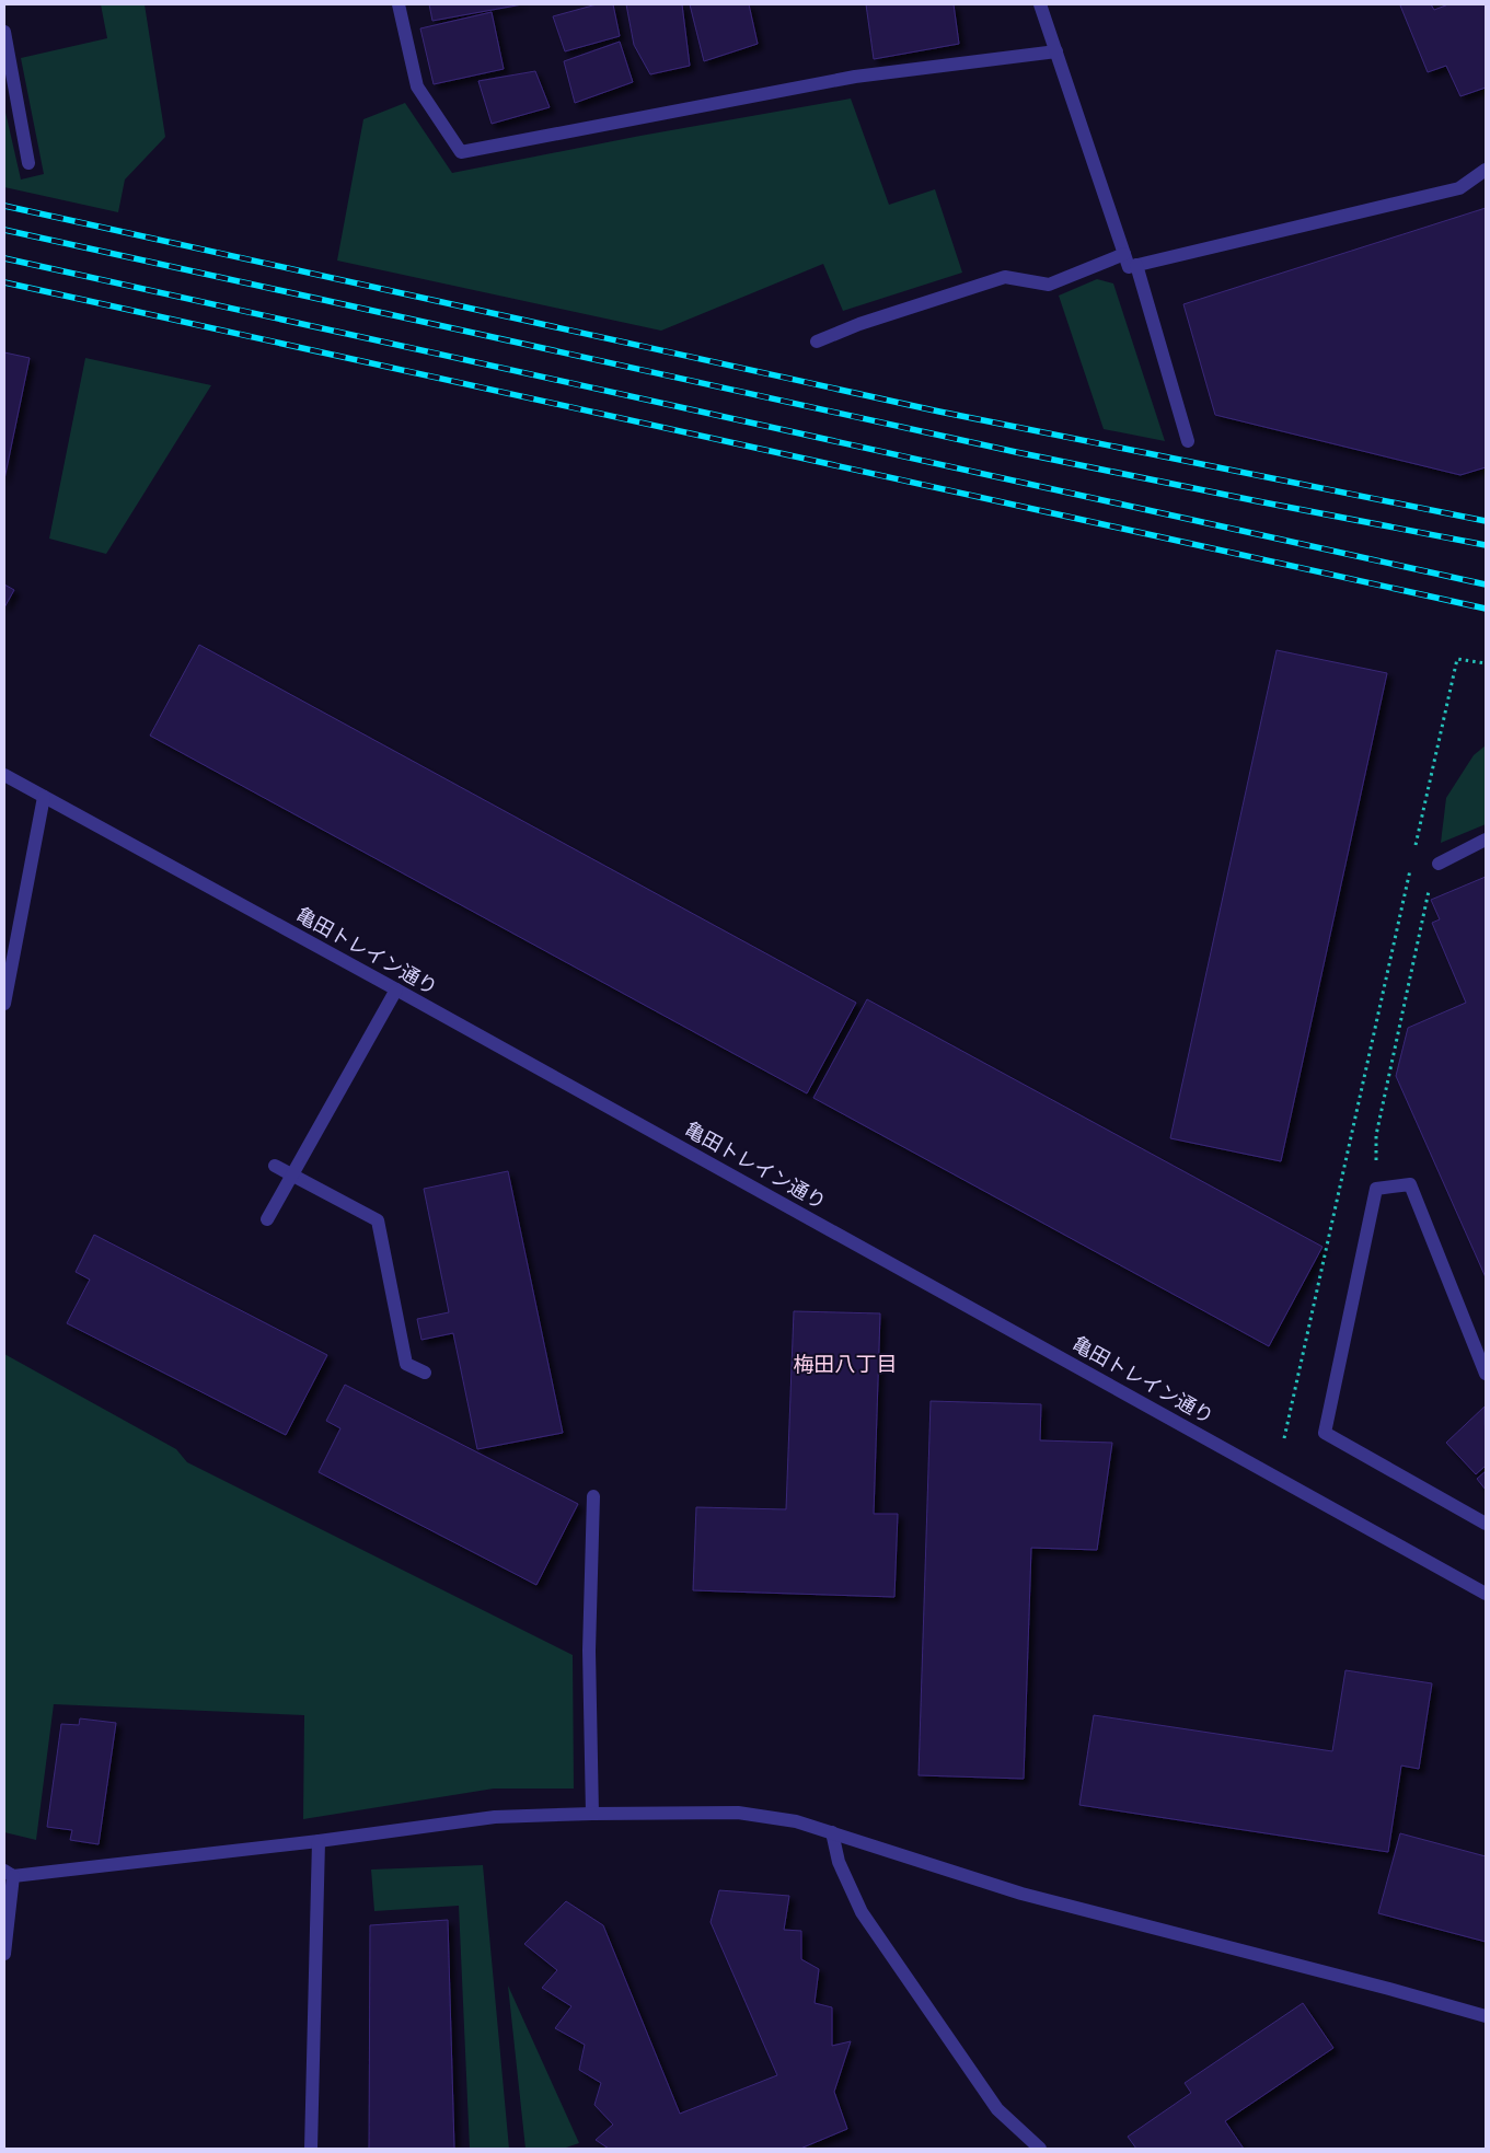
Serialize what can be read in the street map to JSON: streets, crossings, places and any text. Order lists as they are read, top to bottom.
{
  "streets": {
    "street": ["亀田トレイン通り"]
  },
  "districts": ["梅田八丁目"]
}
